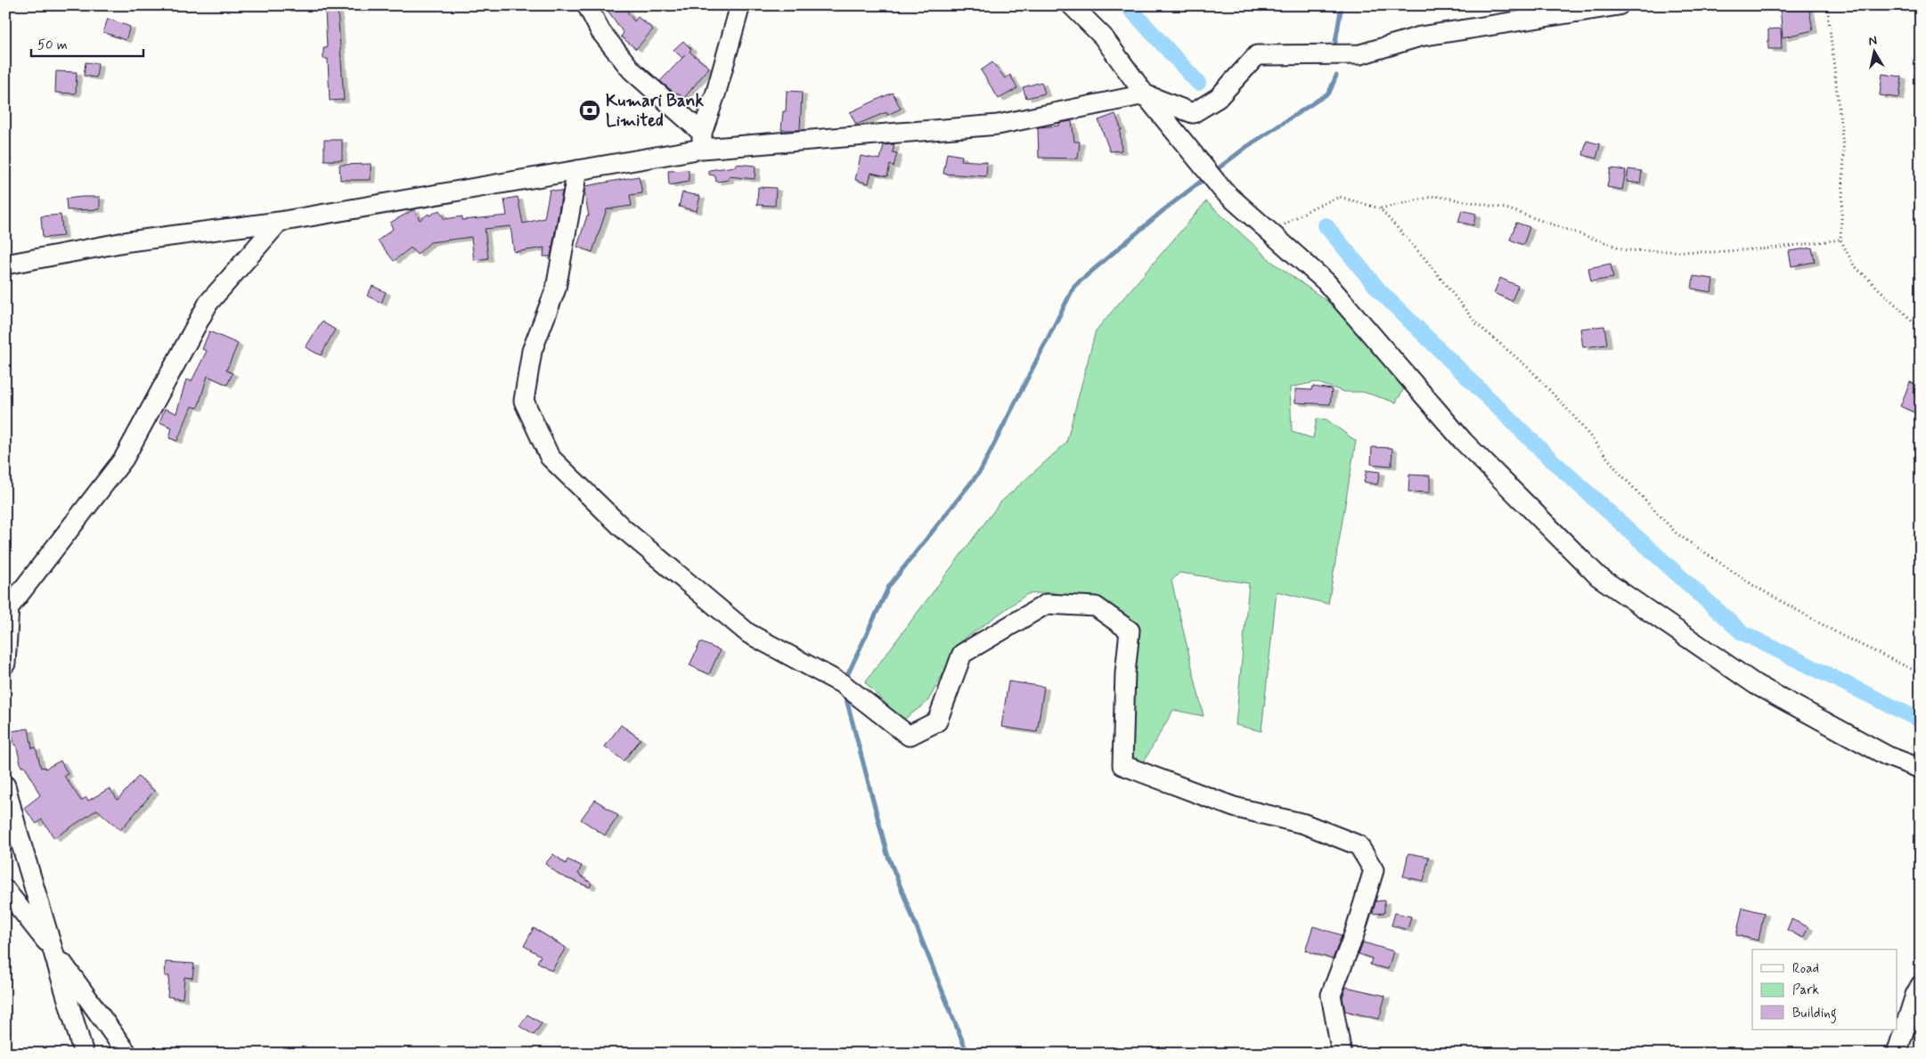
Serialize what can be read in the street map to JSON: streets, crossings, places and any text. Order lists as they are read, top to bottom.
{
  "places": {
    "bank": ["Kumari Bank Limited"]
  },
  "legend": ["Road", "Park", "Building"],
  "scale_bar": "50 m",
  "north": "top"
}
